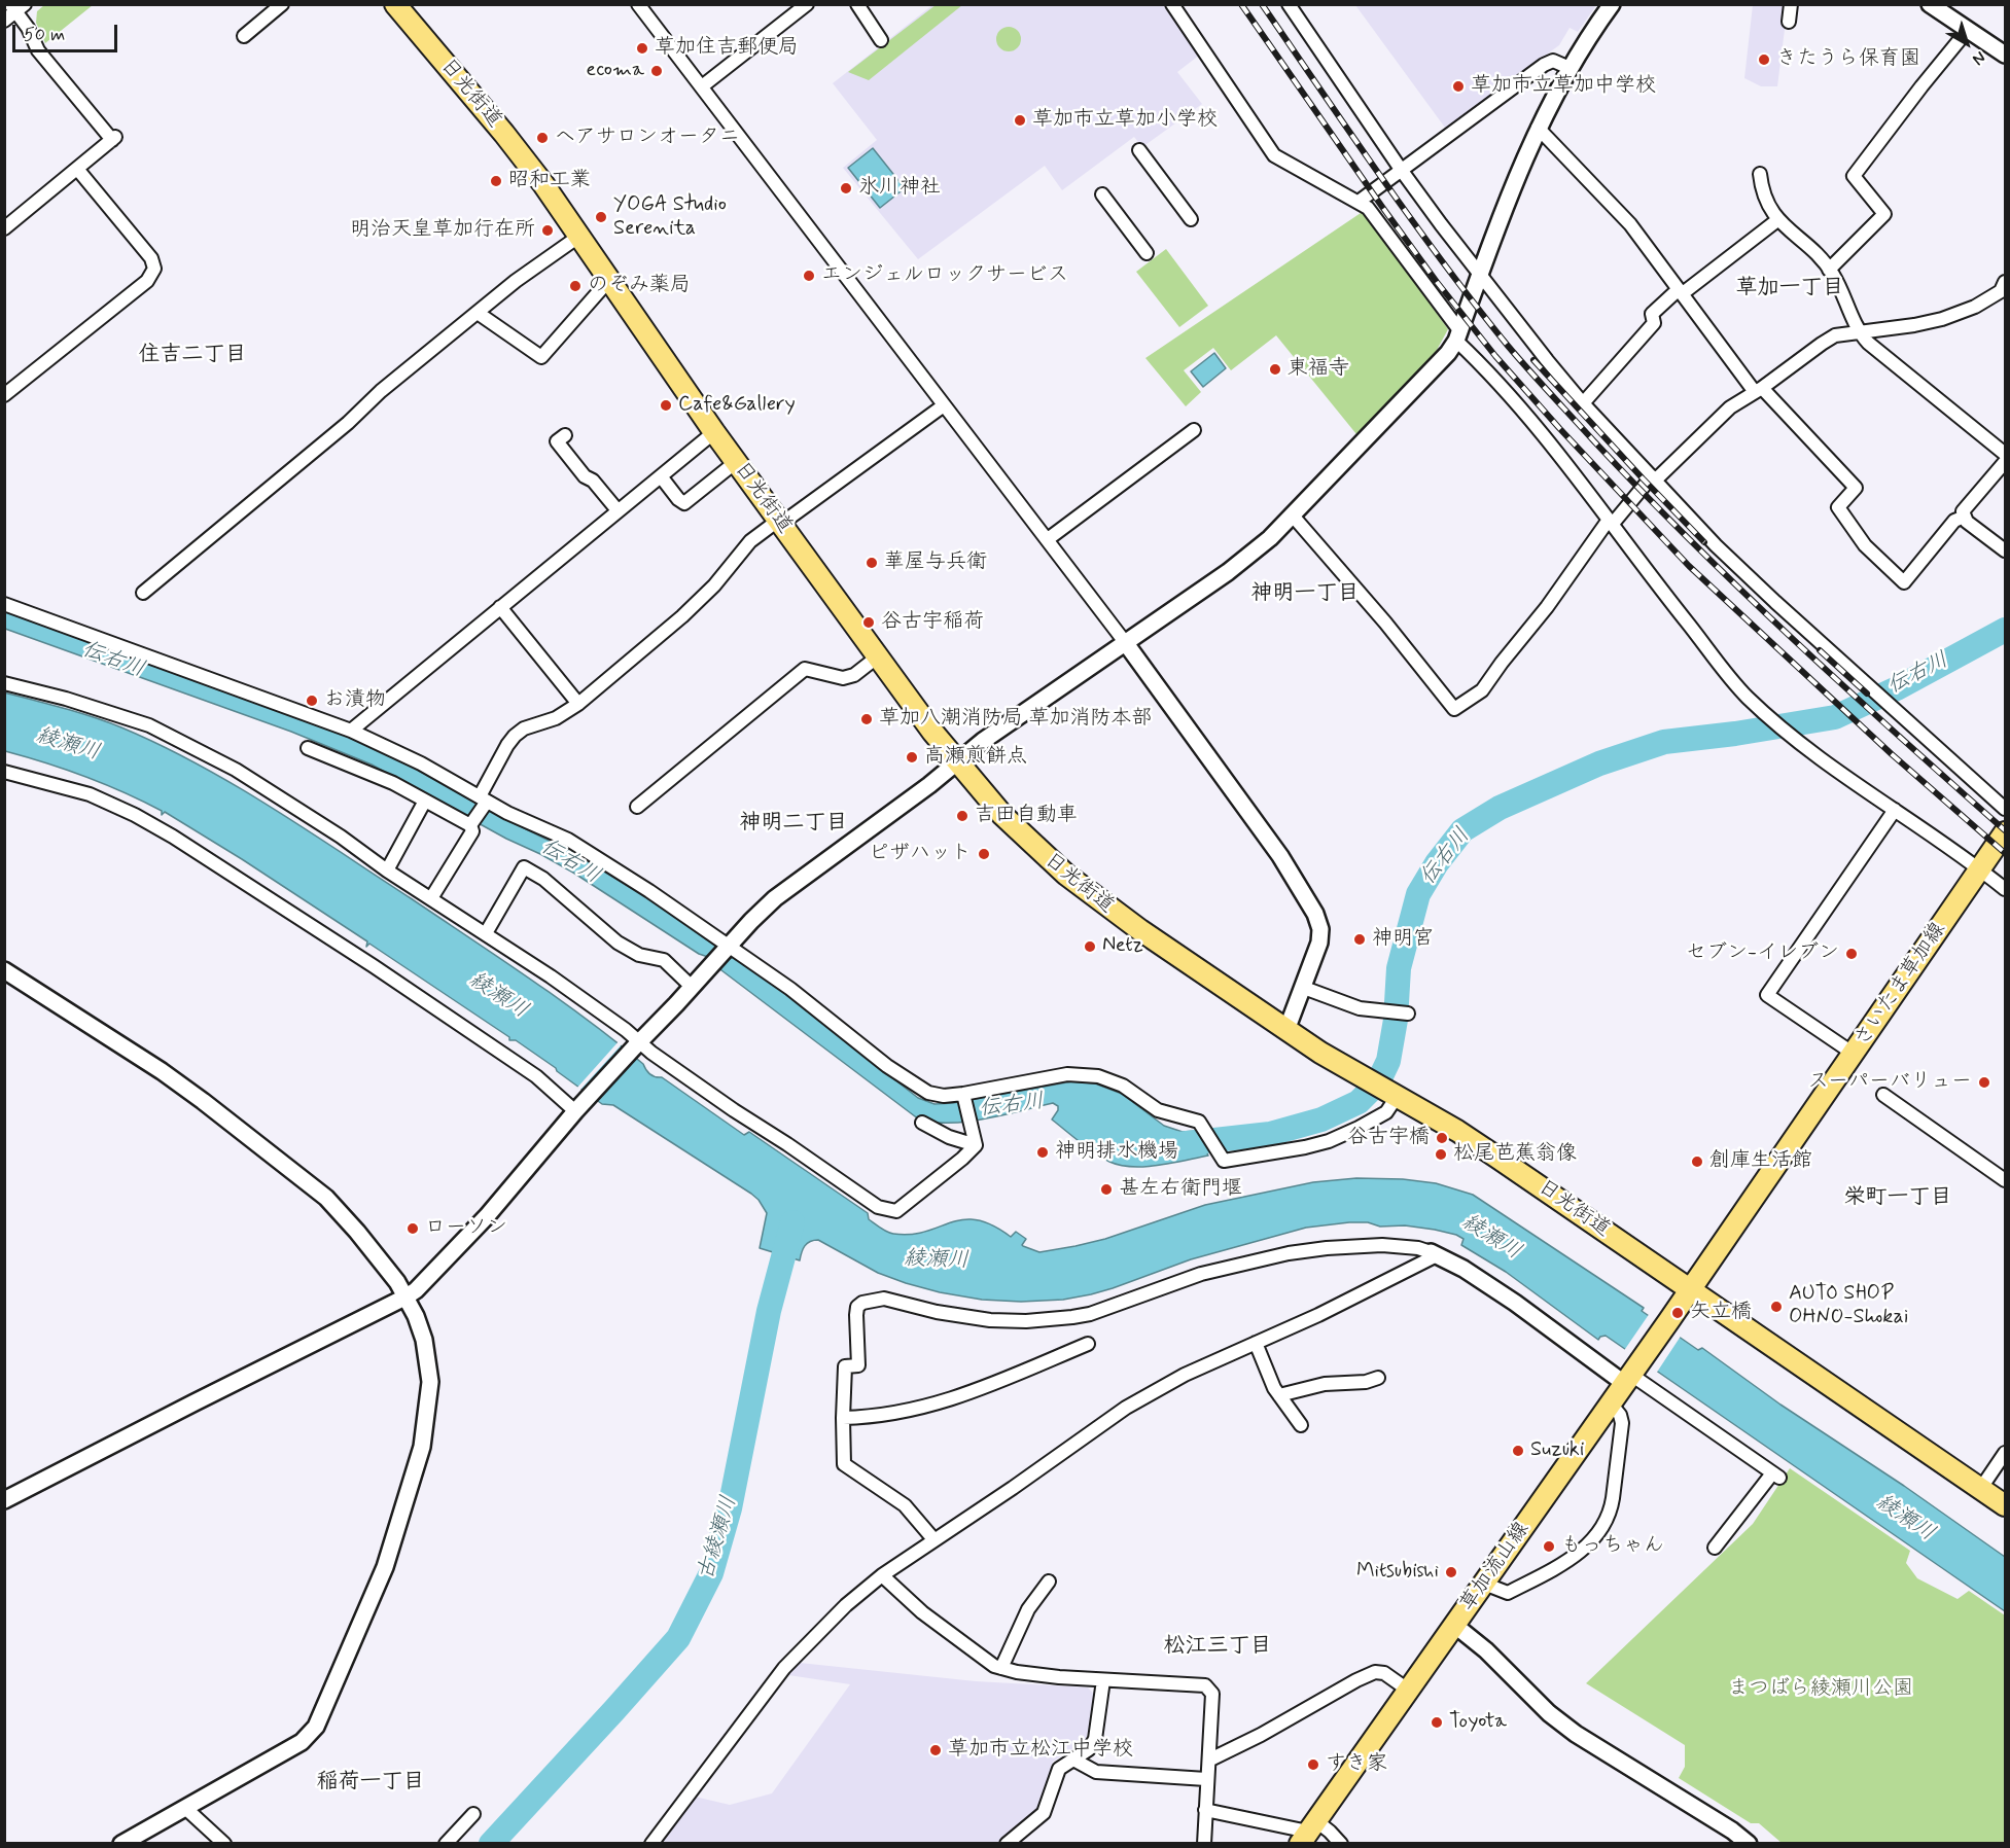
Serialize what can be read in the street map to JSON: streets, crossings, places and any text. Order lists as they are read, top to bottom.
{
  "streets": {
    "main road": ["日光街道", "さいたま草加線", "草加流山線"]
  },
  "crossings": [
    ["日光街道", "さいたま草加線"],
    ["日光街道", "草加流山線"],
    ["さいたま草加線", "草加流山線"]
  ],
  "districts": [
    "草加一丁目",
    "住吉二丁目",
    "神明一丁目",
    "神明二丁目",
    "栄町一丁目",
    "松江三丁目",
    "稲荷一丁目"
  ],
  "water": ["伝右川", "綾瀬川", "古綾瀬川"],
  "parks": ["まつばら綾瀬川公園"],
  "places": [
    "草加住吉郵便局",
    "きたうら保育園",
    "ecoma",
    "草加市立草加中学校",
    "草加市立草加小学校",
    "ヘアサロンオータニ",
    "昭和工業",
    "氷川神社",
    "YOGA Studio Serenita",
    "明治天皇草加行在所",
    "エンジェルロックサービス",
    "のぞみ薬局",
    "東福寺",
    "Cafe&Gallery",
    "華屋与兵衛",
    "谷古宇稲荷",
    "お漬物",
    "草加八潮消防局 草加消防本部",
    "高瀬煎餅点",
    "吉田自動車",
    "ピザハット",
    "神明宮",
    "Netz",
    "セブン-イレブン",
    "スーパーバリュー",
    "谷古宇橋",
    "神明排水機場",
    "松尾芭蕉翁像",
    "創庫生活館",
    "甚左右衛門堰",
    "ローソン",
    "AUTO SHOP OHNO-Shokai",
    "矢立橋",
    "Suzuki",
    "もっちゃん",
    "Mitsubishi",
    "Toyota",
    "草加市立松江中学校",
    "すき家"
  ],
  "scale_bar": "50 m",
  "north": "bottom right"
}
